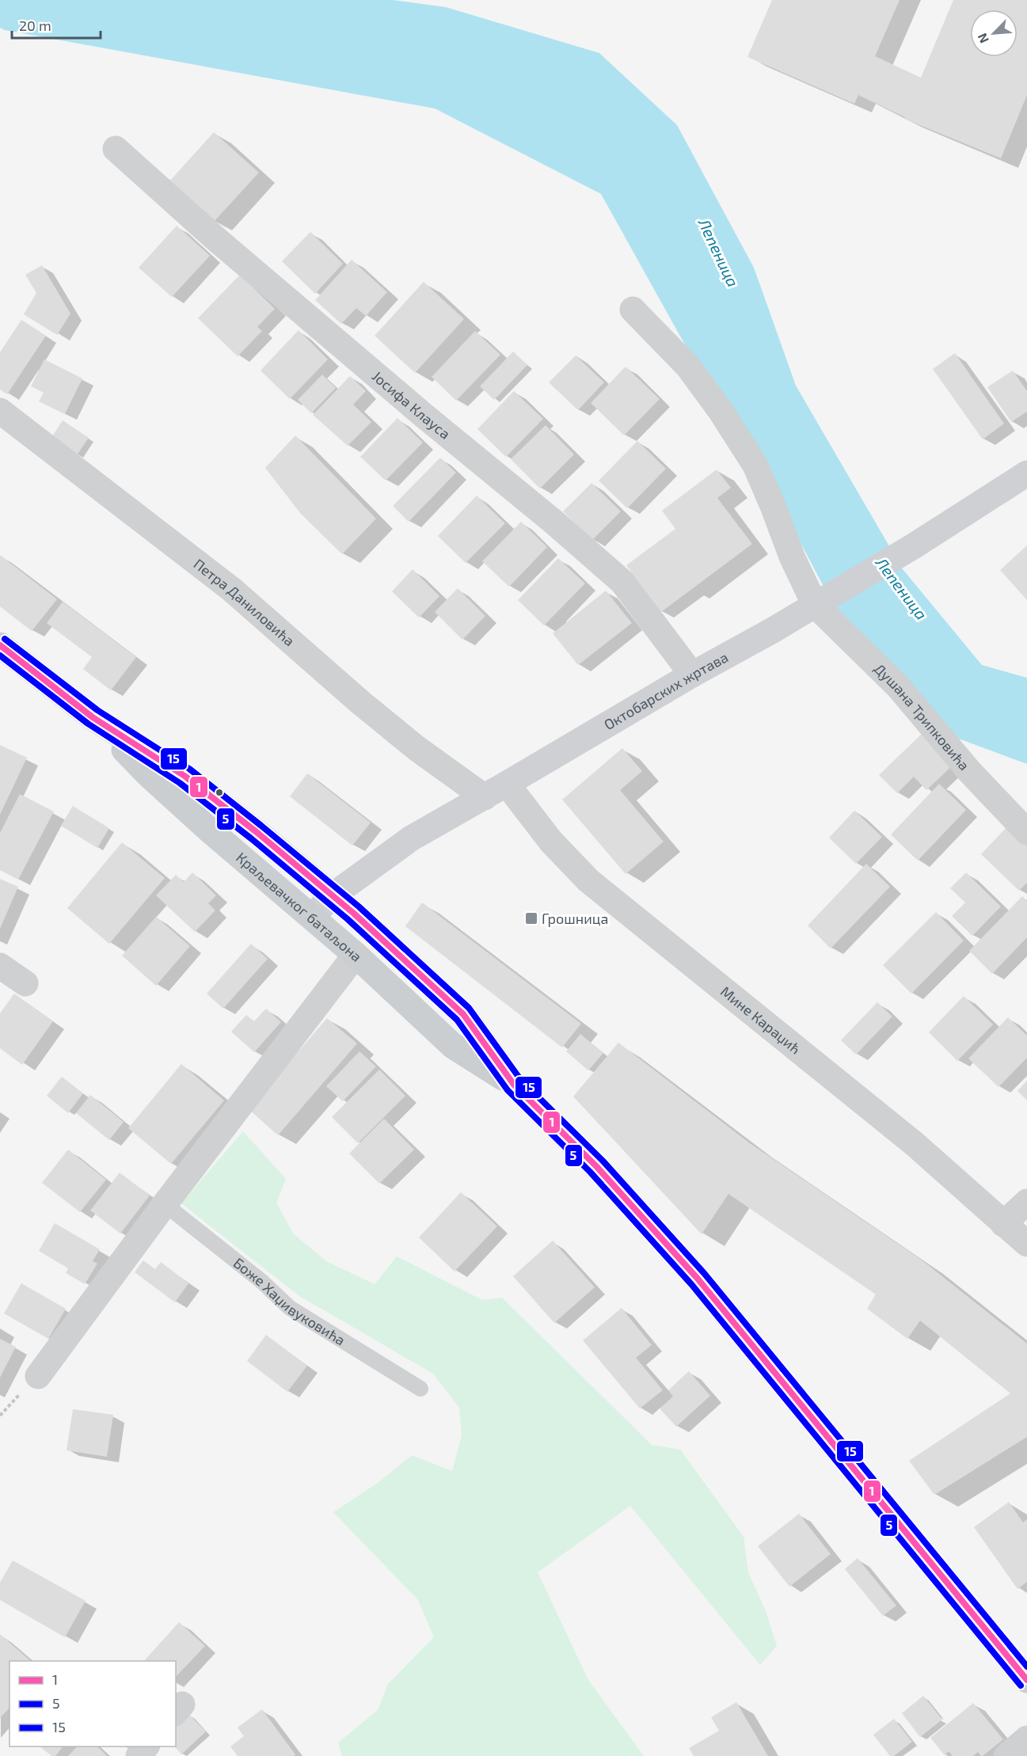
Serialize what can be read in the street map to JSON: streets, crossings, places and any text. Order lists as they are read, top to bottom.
{
  "streets": {
    "main road": ["Краљевачког батаљона"],
    "street": [
      "Јосифа Клауса",
      "Петра Даниловића",
      "Октобарских жртава",
      "Душана Трипковића",
      "Мине Караџић"
    ],
    "lane": ["Боже Хаџивуковића"]
  },
  "crossings": [
    ["Јосифа Клауса", "Октобарских жртава"],
    ["Петра Даниловића", "Октобарских жртава"],
    ["Октобарских жртава", "Душана Трипковића"],
    ["Октобарских жртава", "Краљевачког батаљона"],
    ["Октобарских жртава", "Мине Караџић"]
  ],
  "water": ["Лепеница"],
  "places": {
    "transit": ["Грошница"]
  },
  "lines": ["transit line 15", "transit line 1", "transit line 5"],
  "legend": ["1", "5", "15"],
  "scale_bar": "20 m",
  "north": "bottom left"
}
